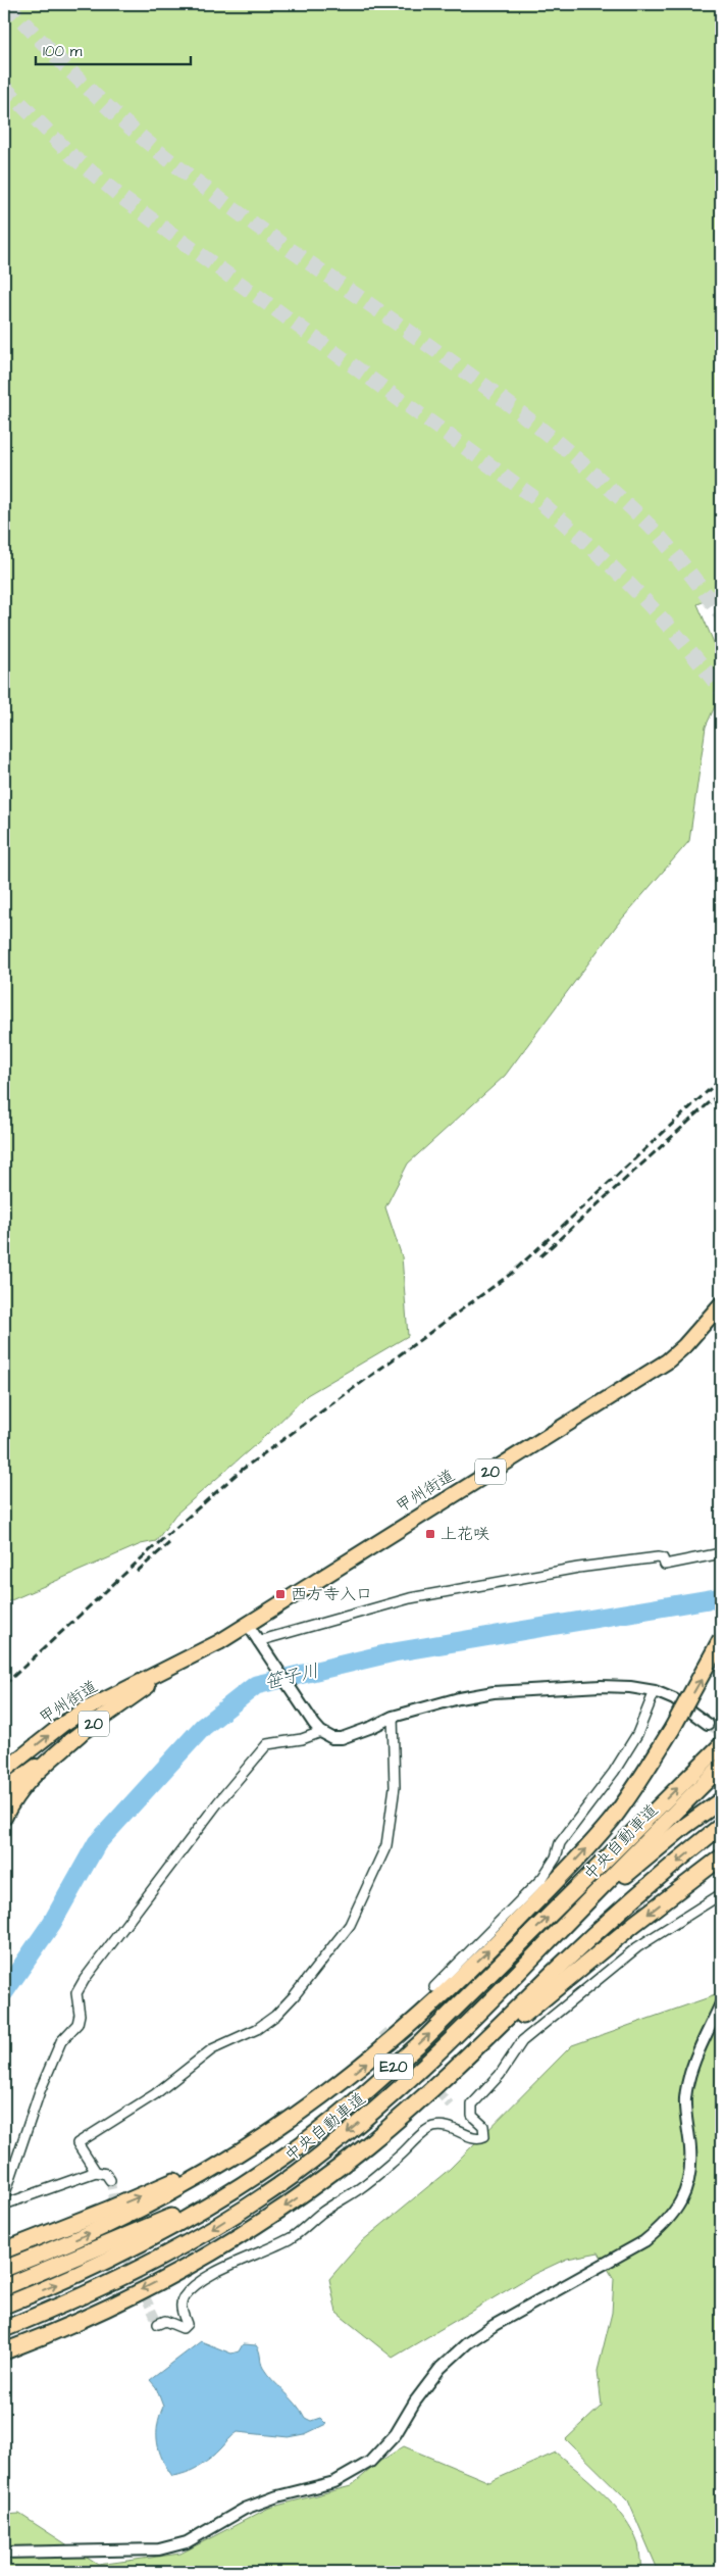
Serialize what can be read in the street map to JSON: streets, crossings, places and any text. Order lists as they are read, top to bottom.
{
  "streets": {
    "highway": [
      "20",
      "甲州街道",
      "中央自動車道",
      "E20"
    ]
  },
  "water": ["笹子川"],
  "places": {
    "transit": ["上花咲", "西方寺入口"]
  },
  "scale_bar": "100 m"
}
